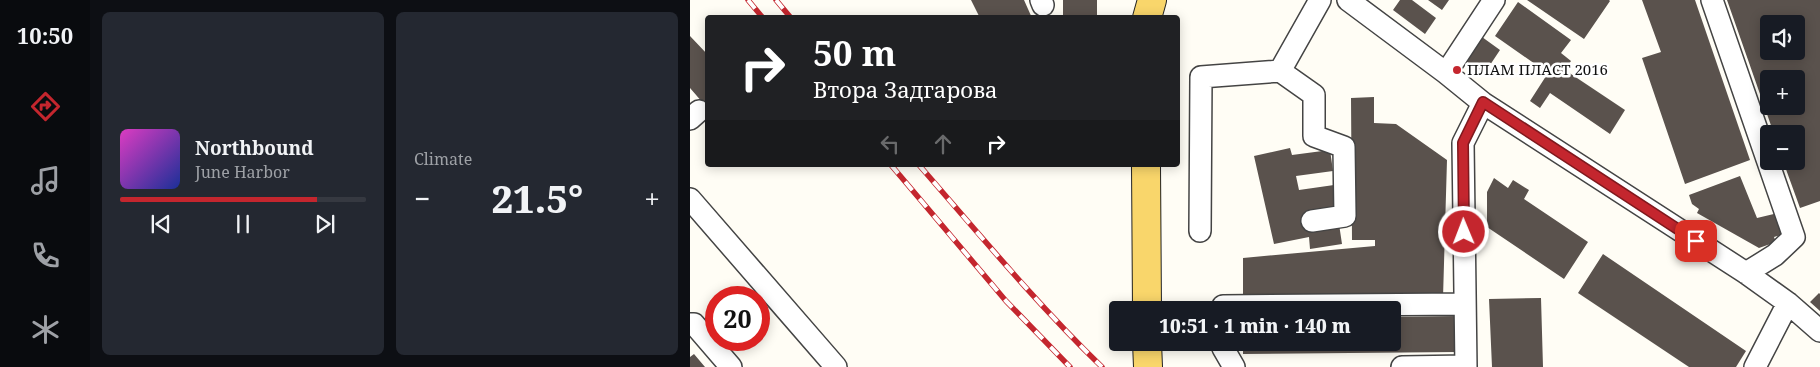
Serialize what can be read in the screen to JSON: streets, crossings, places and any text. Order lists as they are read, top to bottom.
{
  "places": ["ПЛАМ ПЛАСТ 2016"],
  "page": {
    "tabs": "10:50",
    "tile": "Climate",
    "map_buttons": ["+", "−"],
    "turn": ["50 m", "Втора Задгарова"],
    "song": ["Northbound", "June Harbor"],
    "heat": ["−", "21.5°", "+"],
    "limit": "20",
    "trip": "10:51 · 1 min · 140 m"
  }
}
